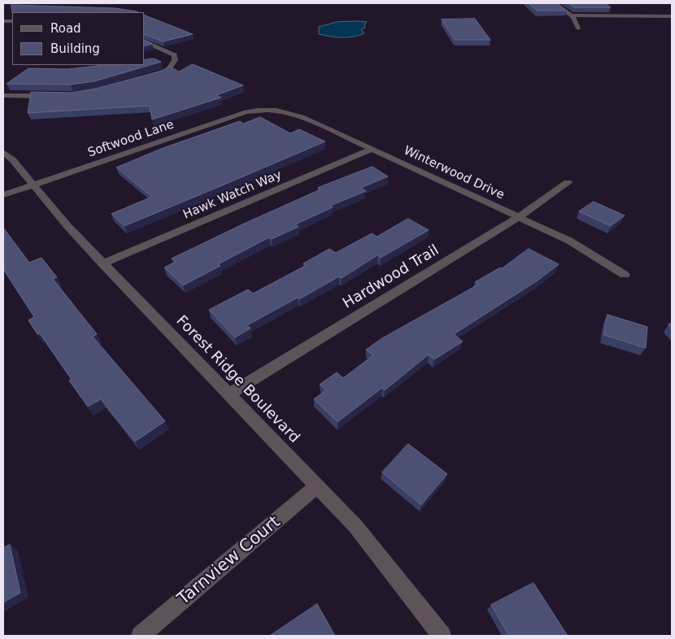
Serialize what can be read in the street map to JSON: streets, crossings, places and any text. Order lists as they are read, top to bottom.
{
  "streets": {
    "street": [
      "Softwood Lane",
      "Winterwood Drive",
      "Hawk Watch Way",
      "Hardwood Trail",
      "Forest Ridge Boulevard",
      "Tarnview Court"
    ]
  },
  "crossings": [
    ["Softwood Lane", "Winterwood Drive"],
    ["Softwood Lane", "Forest Ridge Boulevard"],
    ["Winterwood Drive", "Hawk Watch Way"],
    ["Winterwood Drive", "Hardwood Trail"],
    ["Hawk Watch Way", "Forest Ridge Boulevard"],
    ["Hardwood Trail", "Forest Ridge Boulevard"],
    ["Forest Ridge Boulevard", "Tarnview Court"]
  ],
  "legend": ["Road", "Building"]
}
